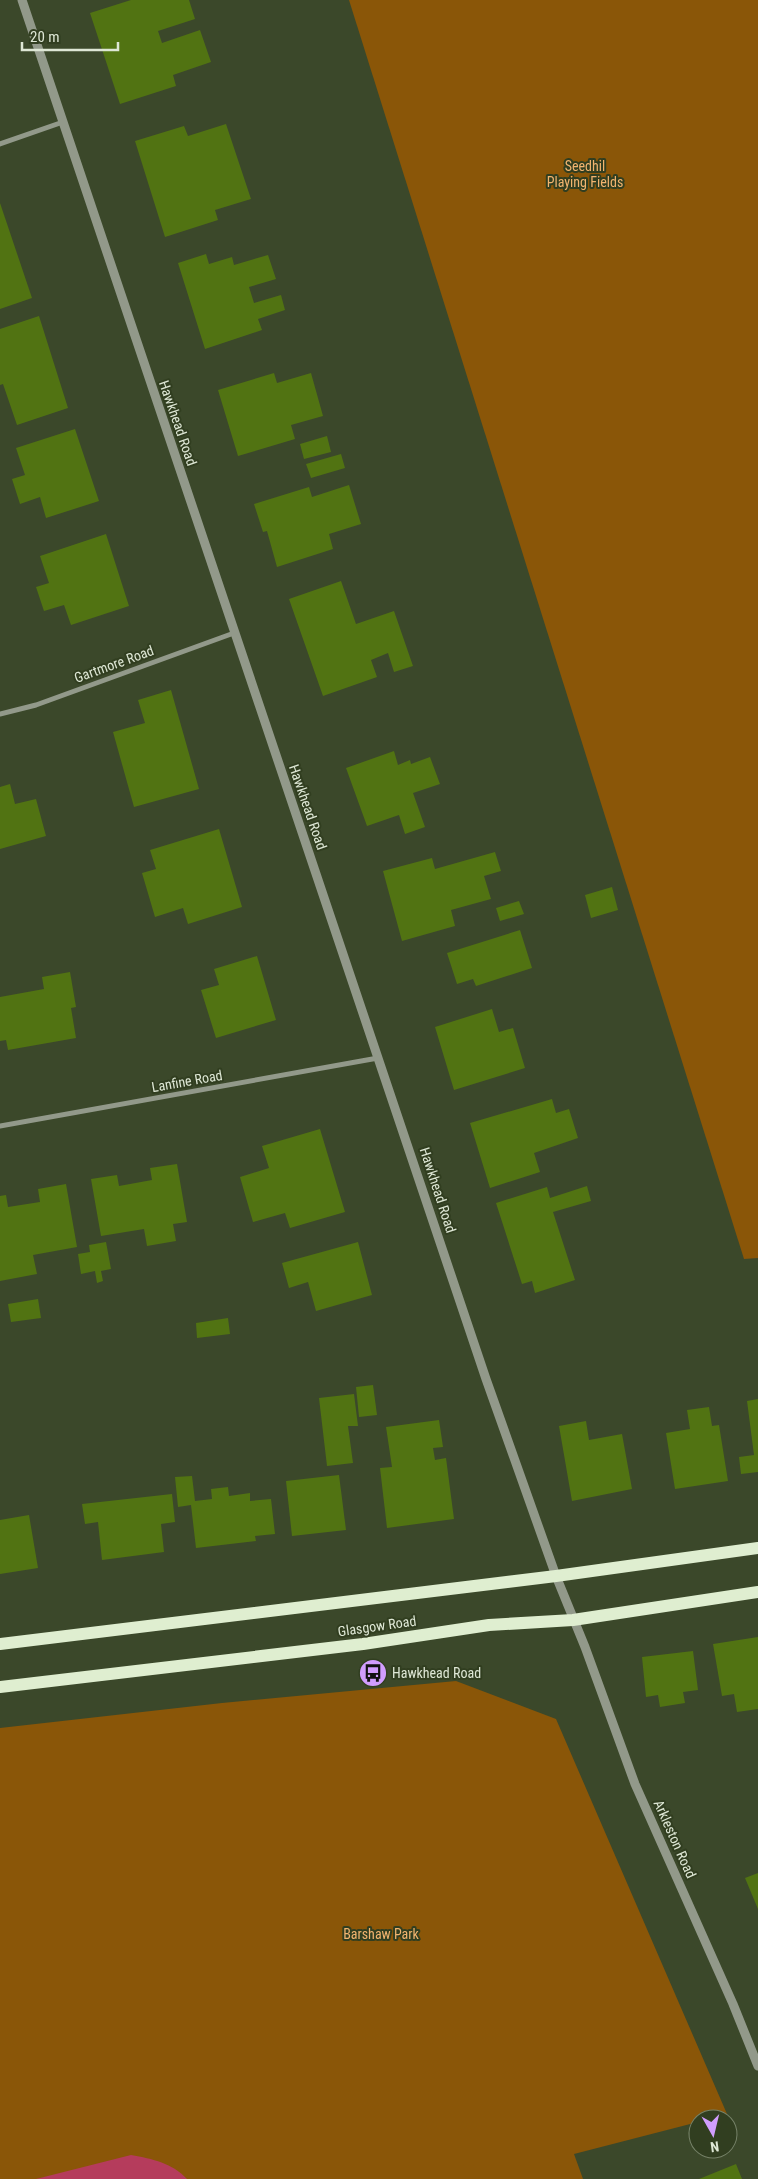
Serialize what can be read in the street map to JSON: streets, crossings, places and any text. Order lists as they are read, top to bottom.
{
  "streets": {
    "main road": ["Glasgow Road"],
    "street": [
      "Hawkhead Road",
      "Gartmore Road",
      "Lanfine Road",
      "Arkleston Road"
    ]
  },
  "crossings": [
    ["Hawkhead Road", "Gartmore Road"],
    ["Hawkhead Road", "Lanfine Road"],
    ["Hawkhead Road", "Glasgow Road"],
    ["Hawkhead Road", "Arkleston Road"],
    ["Glasgow Road", "Arkleston Road"]
  ],
  "parks": ["Seedhil Playing Fields", "Barshaw Park"],
  "places": {
    "bus stop": ["Hawkhead Road"]
  },
  "scale_bar": "20 m",
  "north": "bottom"
}
